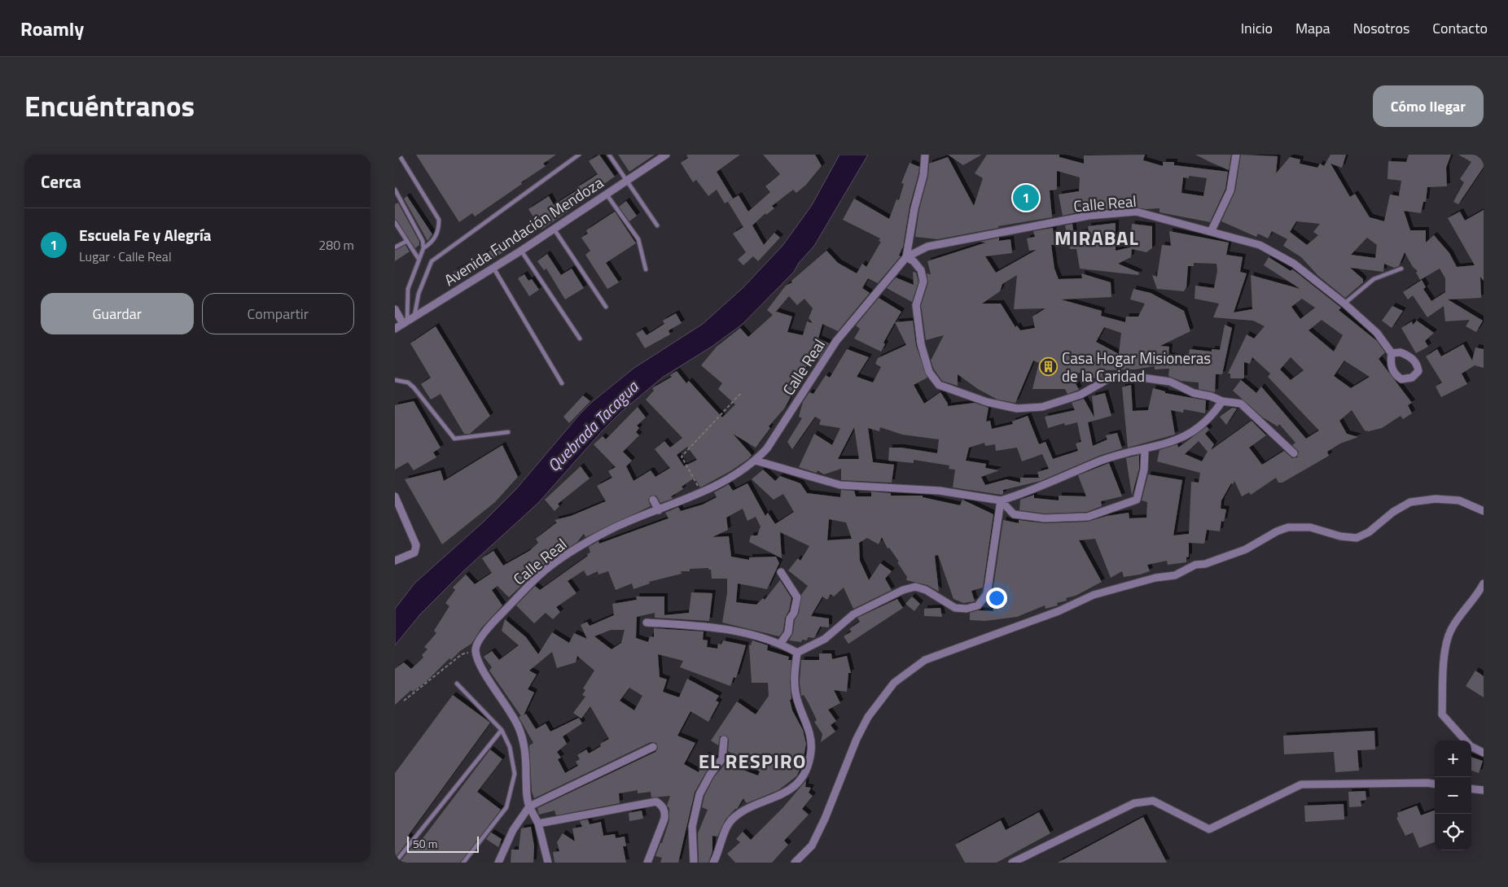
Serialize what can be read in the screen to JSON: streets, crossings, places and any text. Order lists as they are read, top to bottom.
{
  "streets": {
    "street": ["Calle Real", "Avenida Fundación Mendoza"]
  },
  "districts": ["MIRABAL", "EL RESPIRO"],
  "water": ["Quebrada Tacagua"],
  "places": {
    "building": ["Casa Hogar Misioneras de la Caridad"]
  },
  "scale_bar": "50 m",
  "page": {
    "header": "Roamly",
    "nav": [
      "Inicio",
      "Mapa",
      "Nosotros",
      "Contacto"
    ],
    "title": "Encuéntranos",
    "buttons": [
      "Cómo llegar",
      ["Guardar", "Compartir"]
    ],
    "heading": "Cerca",
    "pins": "1",
    "list": [
      {
        "mark": "1",
        "name": "Escuela Fe y Alegría",
        "note": "Lugar · Calle Real",
        "value": "280 m"
      }
    ],
    "map_buttons": ["+", "−"],
    "scale": "50 m"
  }
}
